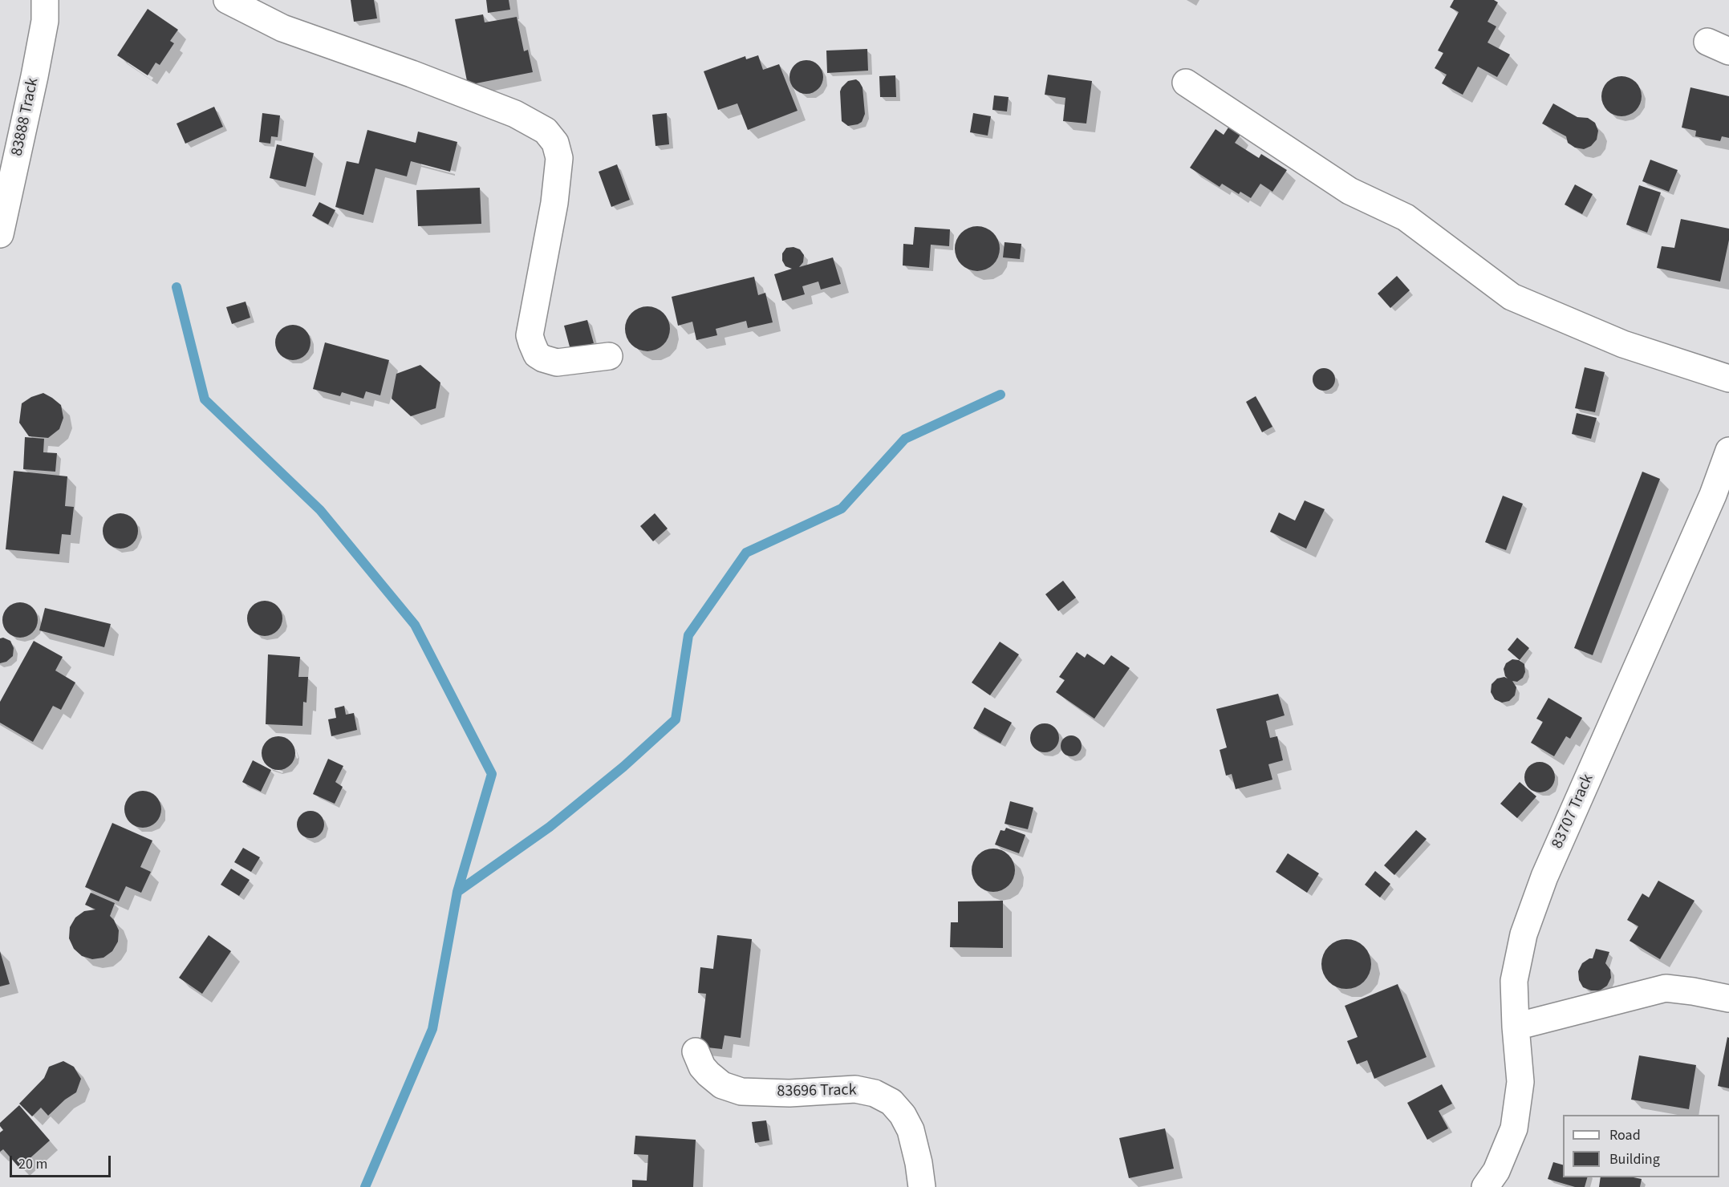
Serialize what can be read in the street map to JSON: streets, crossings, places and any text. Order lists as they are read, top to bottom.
{
  "streets": {
    "street": ["83888 Track", "83707 Track", "83696 Track"]
  },
  "legend": ["Road", "Building"],
  "scale_bar": "20 m"
}
